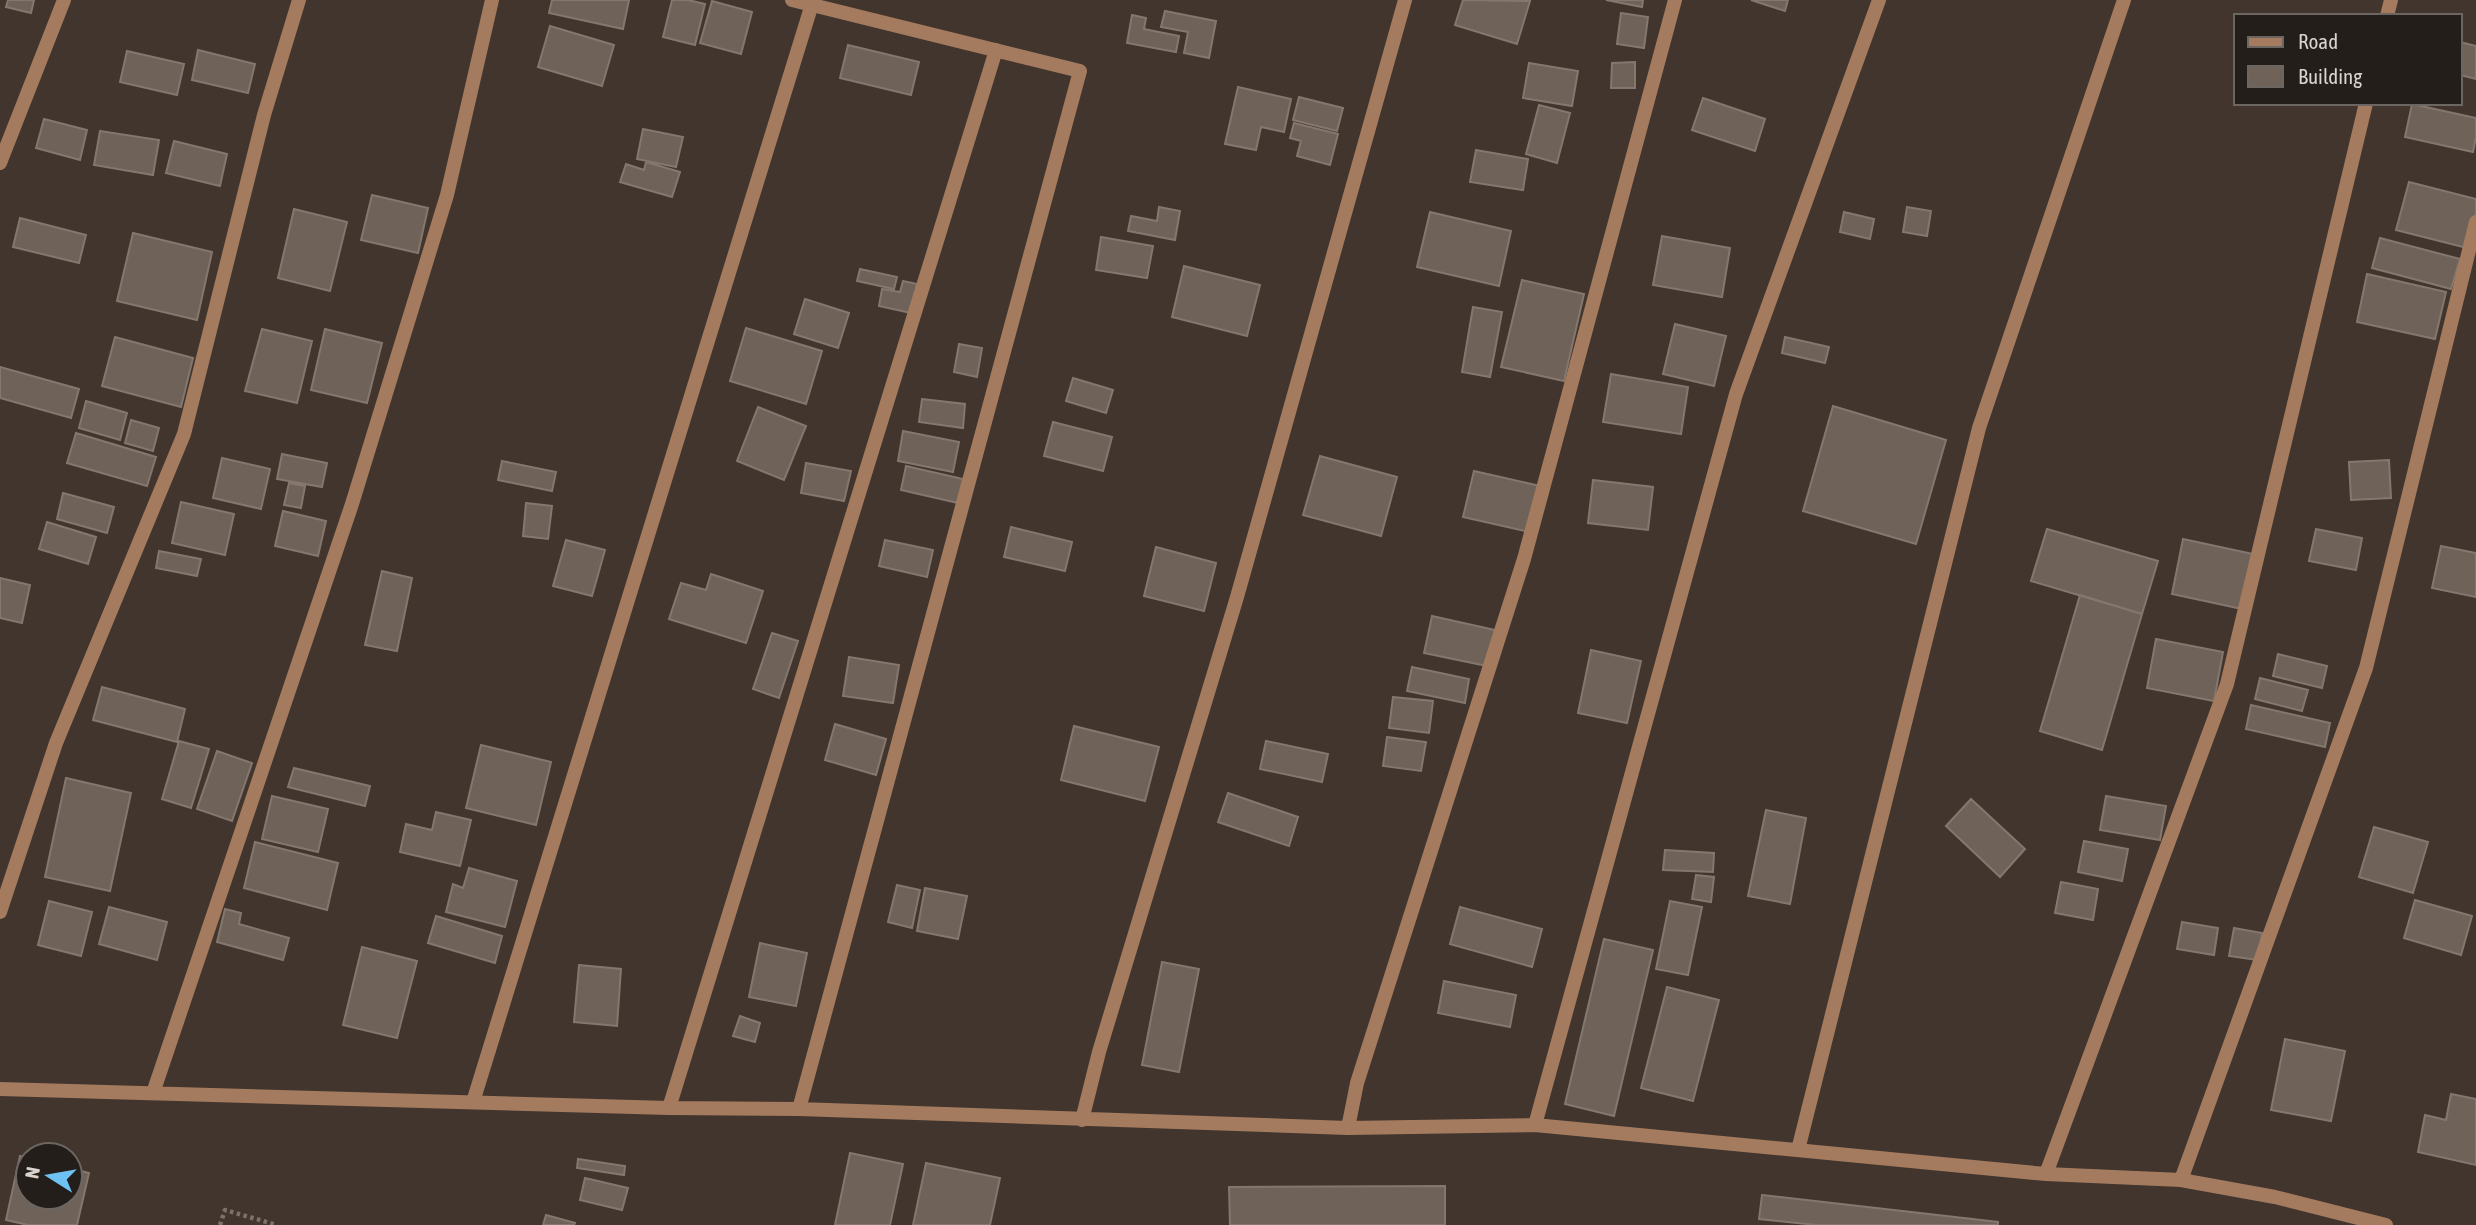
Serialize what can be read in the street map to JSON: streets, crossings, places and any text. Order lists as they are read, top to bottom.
{
  "legend": ["Road", "Building"],
  "north": "left"
}
